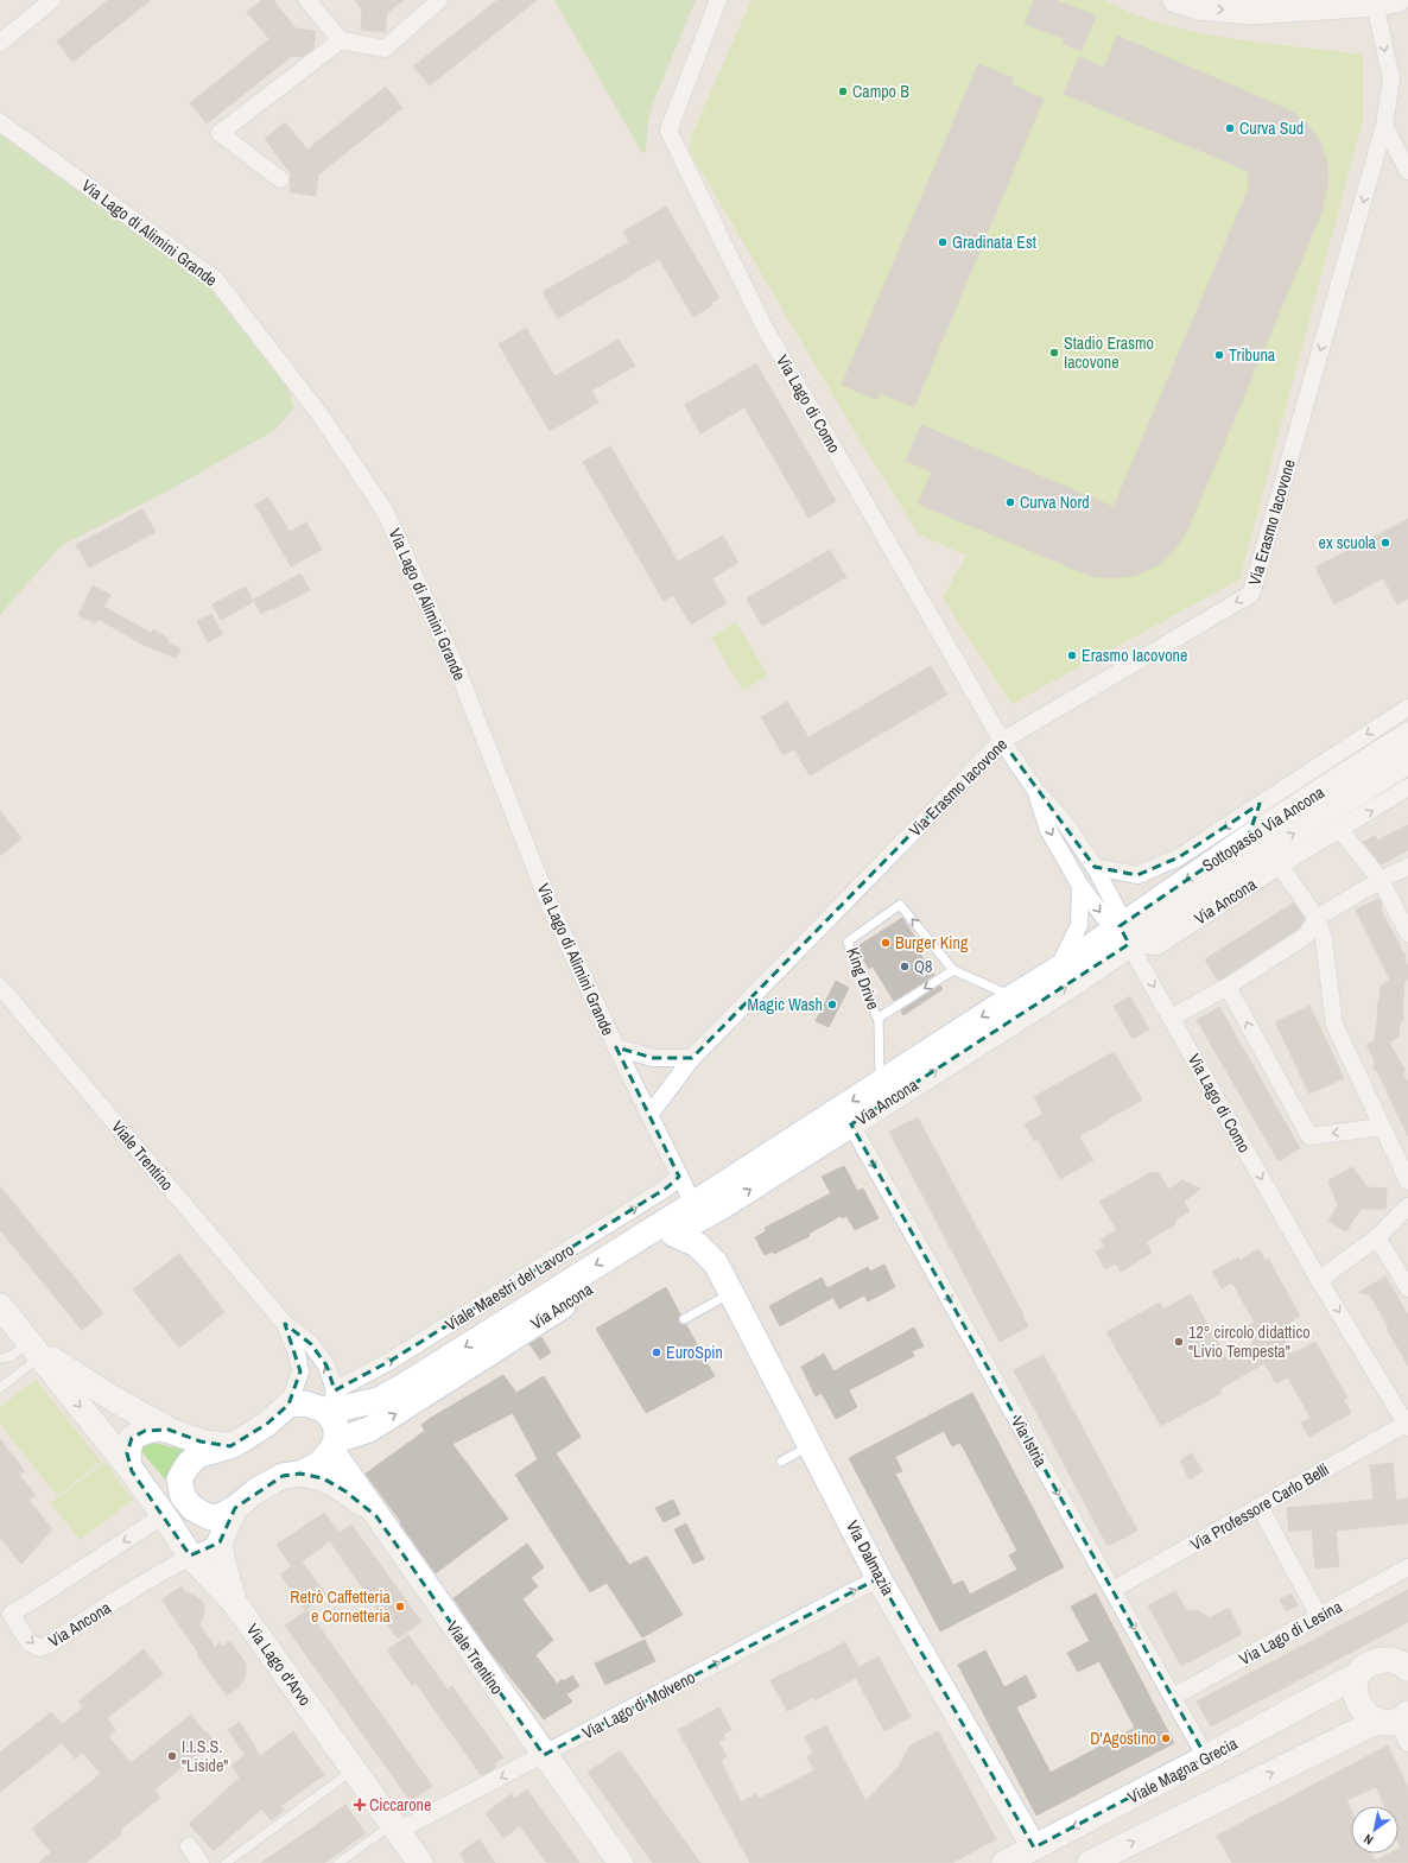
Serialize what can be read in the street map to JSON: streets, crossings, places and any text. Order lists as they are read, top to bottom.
{
  "streets": {
    "street": [
      "Via Lago di Alimini Grande",
      "Via Lago di Como",
      "Via Erasmo Iacovone",
      "Sottopasso Via Ancona",
      "Via Ancona",
      "Viale Trentino",
      "Viale Maestri del Lavoro",
      "Via Istria",
      "Via Professore Carlo Belli",
      "Via Dalmazia",
      "Via Lago di Lesina",
      "Via Lago d'Arvo",
      "Via Lago di Molveno",
      "Viale Magna Grecia"
    ],
    "lane": ["King Drive"]
  },
  "crossings": [
    ["Via Lago di Alimini Grande", "Via Erasmo Iacovone"],
    ["Via Lago di Alimini Grande", "Via Ancona"],
    ["Via Lago di Alimini Grande", "Viale Maestri del Lavoro"],
    ["Via Lago di Como", "Via Erasmo Iacovone"],
    ["Via Lago di Como", "Sottopasso Via Ancona"],
    ["Via Lago di Como", "Via Ancona"],
    ["Via Lago di Como", "Via Professore Carlo Belli"],
    ["Sottopasso Via Ancona", "Via Ancona"],
    ["Via Ancona", "Viale Trentino"],
    ["Via Ancona", "Viale Maestri del Lavoro"],
    ["Via Ancona", "Via Istria"],
    ["Via Ancona", "Via Dalmazia"],
    ["Via Ancona", "Via Lago d'Arvo"],
    ["Viale Trentino", "Viale Maestri del Lavoro"],
    ["Viale Trentino", "Via Lago di Molveno"],
    ["Via Istria", "Via Professore Carlo Belli"],
    ["Via Istria", "Via Lago di Lesina"],
    ["Via Istria", "Viale Magna Grecia"],
    ["Via Dalmazia", "Via Lago di Molveno"],
    ["Via Dalmazia", "Viale Magna Grecia"],
    ["Via Lago d'Arvo", "Via Lago di Molveno"]
  ],
  "one_way": ["Via Erasmo Iacovone", "Viale Maestri del Lavoro", "Via Istria"],
  "places": {
    "other": [
      "Campo B",
      "Curva Sud",
      "Gradinata Est",
      "Stadio Erasmo Iacovone",
      "Tribuna",
      "Curva Nord",
      "ex scuola",
      "Erasmo Iacovone",
      "Burger King",
      "Q8",
      "Magic Wash",
      "12° circolo didattico \"Livio Tempesta\"",
      "EuroSpin",
      "Retrò Caffetteria e Cornetteria",
      "D'Agostino",
      "I.I.S.S. \"Liside\""
    ],
    "health": ["Ciccarone"]
  },
  "north": "bottom left"
}
